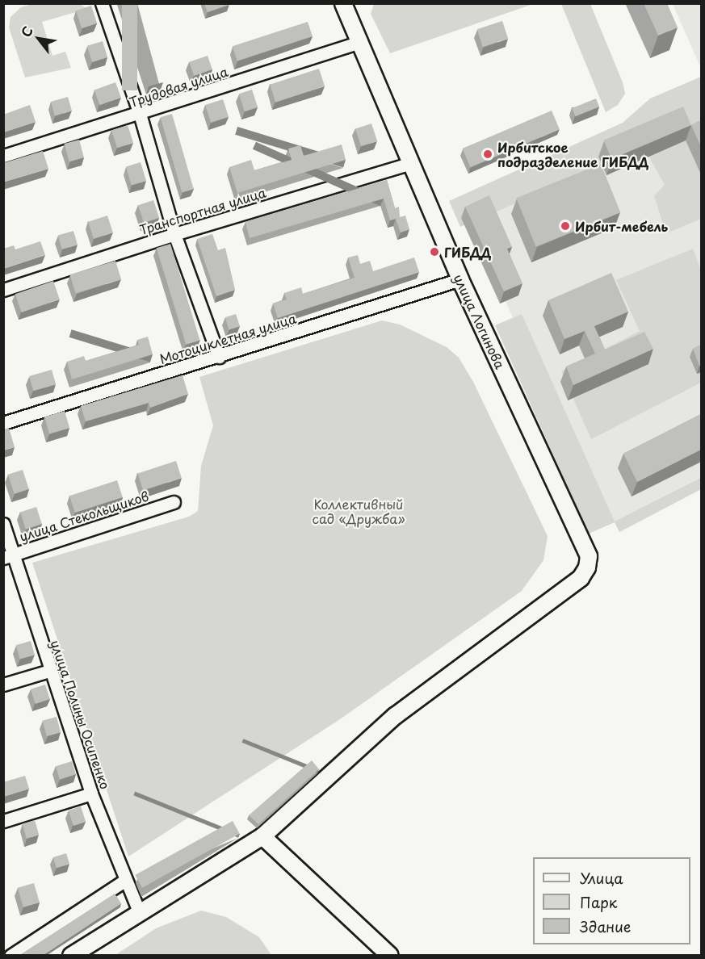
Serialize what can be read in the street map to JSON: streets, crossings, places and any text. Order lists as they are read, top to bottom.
{
  "streets": {
    "street": [
      "Трудовая улица",
      "Транспортная улица",
      "улица Логинова",
      "Мотоциклетная улица",
      "улица Стекольщиков",
      "улица Полины Осипенко"
    ]
  },
  "crossings": [
    ["Трудовая улица", "улица Логинова"],
    ["Транспортная улица", "улица Логинова"],
    ["улица Логинова", "Мотоциклетная улица"],
    ["улица Стекольщиков", "улица Полины Осипенко"]
  ],
  "parks": ["Коллективный сад «Дружба»"],
  "places": ["Ирбитское подразделение ГИБДД", "Ирбит-мебель", "ГИБДД"],
  "legend": ["Улица", "Парк", "Здание"],
  "north": "top left"
}
